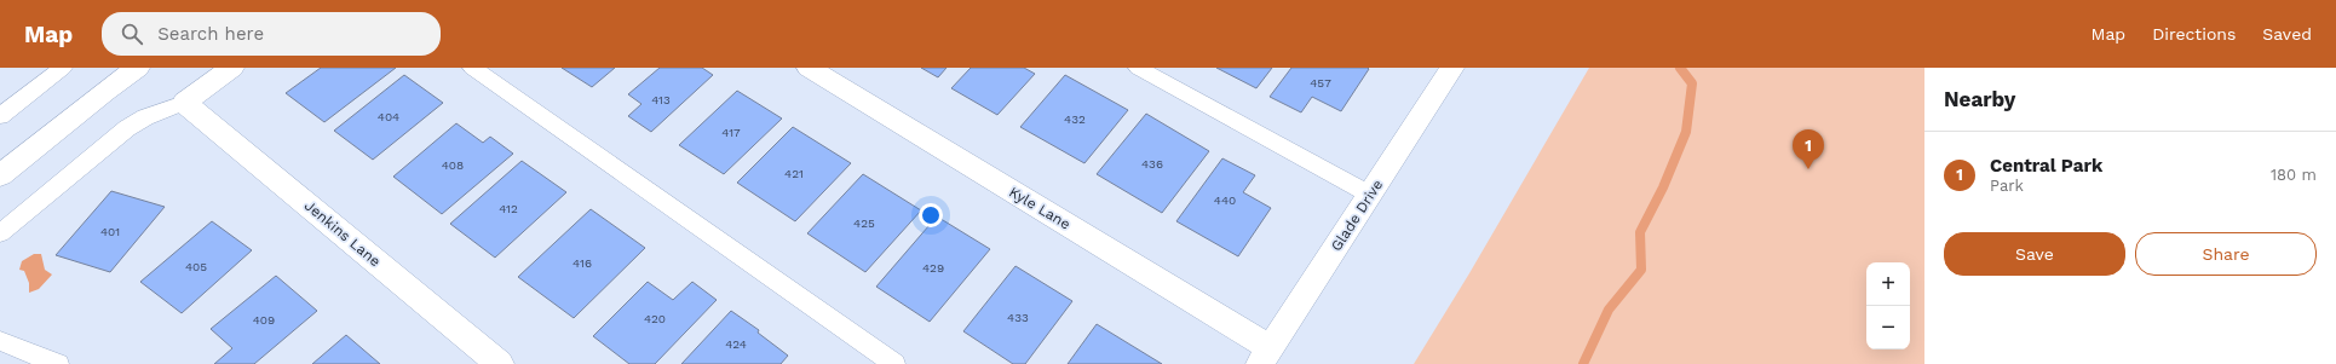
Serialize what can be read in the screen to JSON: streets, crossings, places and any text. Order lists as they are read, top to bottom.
{
  "streets": {
    "street": ["Kyle Lane", "Glade Drive", "Jenkins Lane"]
  },
  "crossings": [
    ["Kyle Lane", "Glade Drive"]
  ],
  "house_numbers": [
    "457",
    "413",
    "404",
    "432",
    "417",
    "436",
    "408",
    "421",
    "440",
    "412",
    "425",
    "401",
    "416",
    "405",
    "429",
    "433",
    "420",
    "409",
    "424"
  ],
  "page": {
    "header": "Map",
    "search": "Search here",
    "nav": ["Map", "Directions", "Saved"],
    "heading": "Nearby",
    "pins": "1",
    "list": [
      {
        "mark": "1",
        "name": "Central Park",
        "note": "Park",
        "value": "180 m"
      }
    ],
    "buttons": ["Save", "Share"],
    "map_buttons": ["+", "−"]
  }
}
